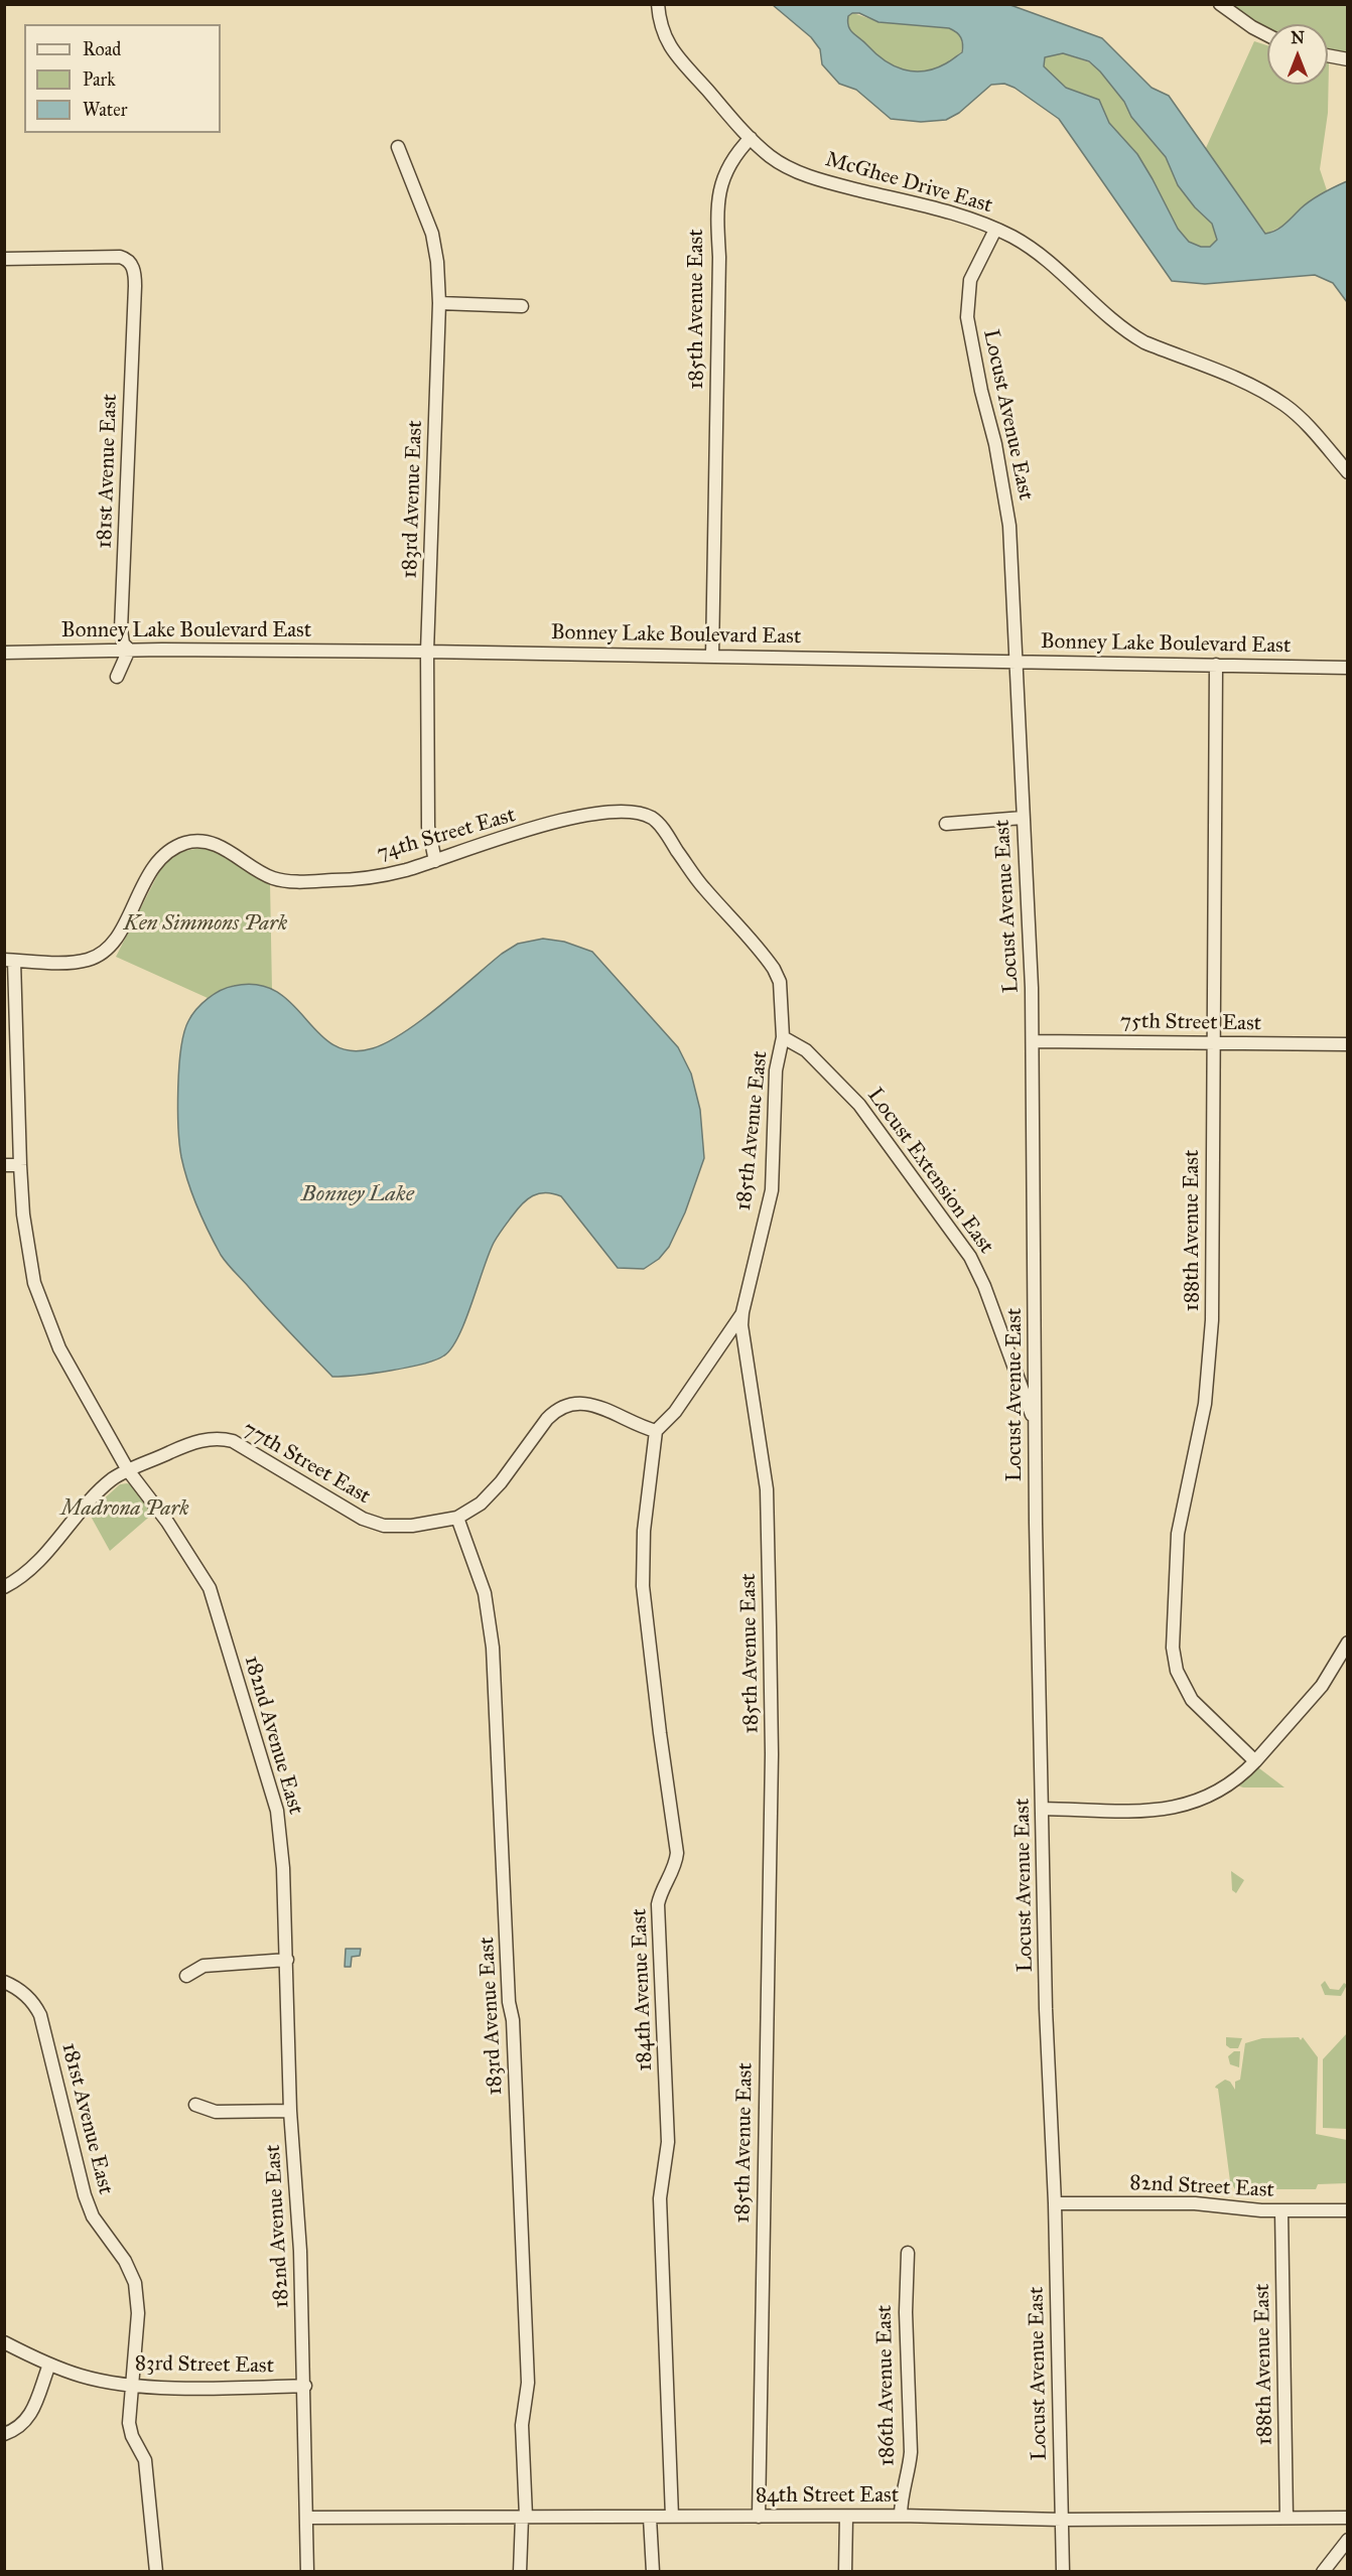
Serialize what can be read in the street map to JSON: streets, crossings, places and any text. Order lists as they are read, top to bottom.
{
  "streets": {
    "street": [
      "McGhee Drive East",
      "185th Avenue East",
      "Locust Avenue East",
      "181st Avenue East",
      "183rd Avenue East",
      "Bonney Lake Boulevard East",
      "74th Street East",
      "75th Street East",
      "Locust Extension East",
      "188th Avenue East",
      "77th Street East",
      "182nd Avenue East",
      "184th Avenue East",
      "82nd Street East",
      "83rd Street East",
      "186th Avenue East",
      "84th Street East"
    ]
  },
  "crossings": [
    ["McGhee Drive East", "185th Avenue East"],
    ["McGhee Drive East", "Locust Avenue East"],
    ["185th Avenue East", "Bonney Lake Boulevard East"],
    ["185th Avenue East", "74th Street East"],
    ["185th Avenue East", "Locust Extension East"],
    ["185th Avenue East", "84th Street East"],
    ["Locust Avenue East", "Bonney Lake Boulevard East"],
    ["Locust Avenue East", "75th Street East"],
    ["Locust Avenue East", "Locust Extension East"],
    ["Locust Avenue East", "82nd Street East"],
    ["Locust Avenue East", "84th Street East"],
    ["181st Avenue East", "Bonney Lake Boulevard East"],
    ["181st Avenue East", "83rd Street East"],
    ["183rd Avenue East", "Bonney Lake Boulevard East"],
    ["183rd Avenue East", "74th Street East"],
    ["183rd Avenue East", "77th Street East"],
    ["183rd Avenue East", "84th Street East"],
    ["Bonney Lake Boulevard East", "188th Avenue East"],
    ["74th Street East", "182nd Avenue East"],
    ["75th Street East", "188th Avenue East"],
    ["188th Avenue East", "82nd Street East"],
    ["188th Avenue East", "84th Street East"],
    ["77th Street East", "182nd Avenue East"],
    ["77th Street East", "184th Avenue East"],
    ["182nd Avenue East", "83rd Street East"],
    ["182nd Avenue East", "84th Street East"],
    ["184th Avenue East", "84th Street East"],
    ["186th Avenue East", "84th Street East"]
  ],
  "water": ["Bonney Lake"],
  "parks": ["Ken Simmons Park", "Madrona Park"],
  "legend": ["Road", "Park", "Water"],
  "north": "top"
}
